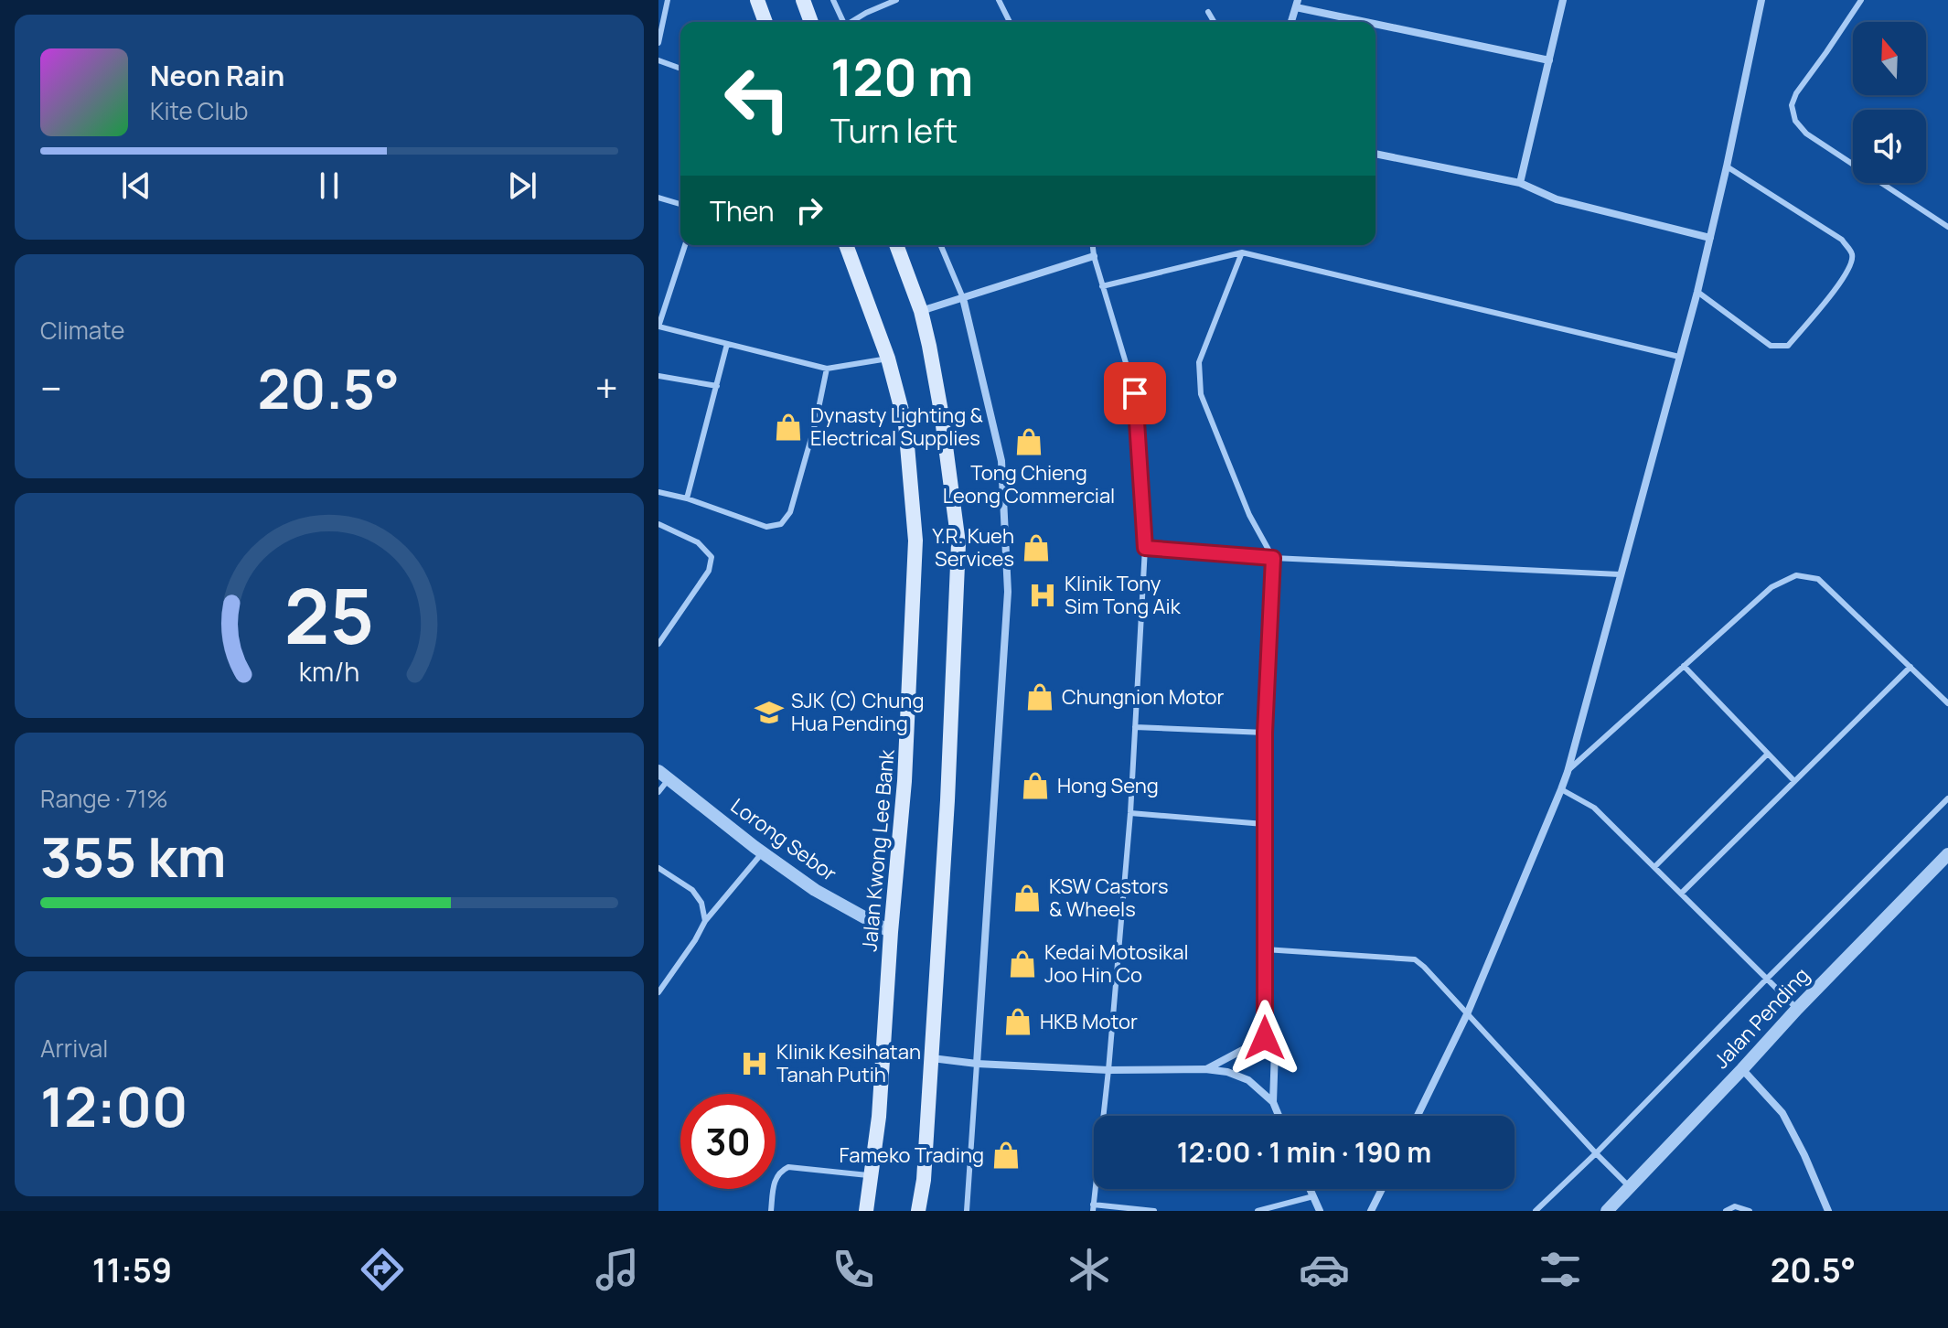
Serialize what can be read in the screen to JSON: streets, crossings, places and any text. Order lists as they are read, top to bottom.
{
  "streets": {
    "main road": ["Jalan Kwong Lee Bank"],
    "street": ["Lorong Sebor", "Jalan Pending"]
  },
  "crossings": [
    ["Lorong Sebor", "Jalan Kwong Lee Bank"]
  ],
  "places": {
    "shop": [
      "Dynasty Lighting & Electrical Supplies",
      "Tong Chieng Leong Commercial",
      "Y.R. Kueh Services",
      "Chungnion Motor",
      "Hong Seng",
      "KSW Castors & Wheels",
      "Kedai Motosikal Joo Hin Co",
      "HKB Motor",
      "Fameko Trading"
    ],
    "hospital": ["Klinik Tony Sim Tong Aik", "Klinik Kesihatan Tanah Putih"],
    "school or university": ["SJK (C) Chung Hua Pending"]
  },
  "north": "top",
  "page": {
    "turn": ["120 m", "Turn left"],
    "song": ["Neon Rain", "Kite Club"],
    "then": "Then",
    "tile": [
      "Climate",
      ["Range · 71%", "355 km"],
      ["Arrival", "12:00"]
    ],
    "heat": ["−", "20.5°", "+"],
    "limit": "30",
    "trip": "12:00 · 1 min · 190 m",
    "tabs": ["11:59", "20.5°"],
    "gauge": ["25", "km/h"]
  }
}
